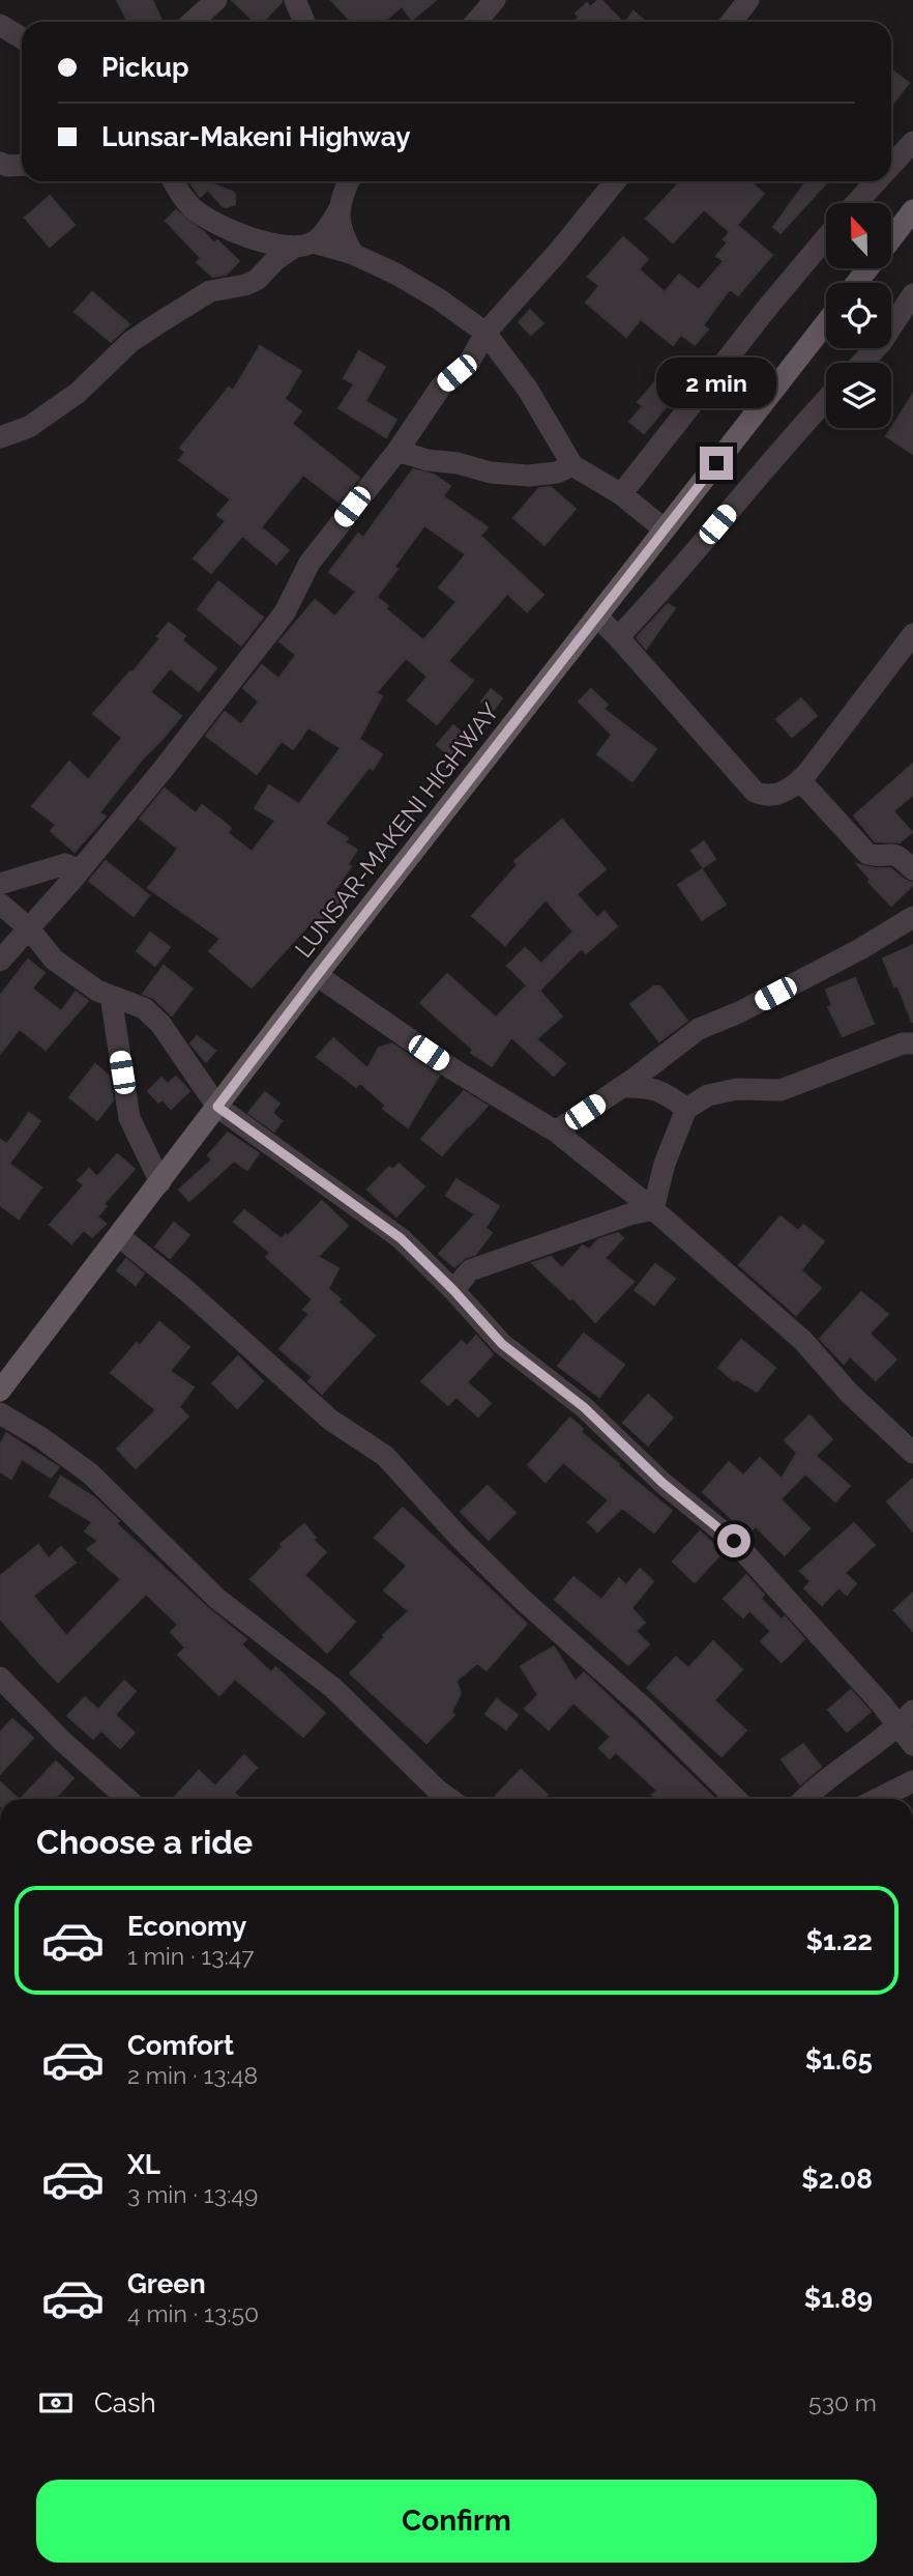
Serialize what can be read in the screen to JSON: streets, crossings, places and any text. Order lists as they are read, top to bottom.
{
  "streets": {
    "main road": ["LUNSAR-MAKENI HIGHWAY"]
  },
  "north": "top",
  "page": {
    "banner": ["Pickup", "Lunsar-Makeni Highway"],
    "bubble": "2 min",
    "heading": "Choose a ride",
    "list": [
      {
        "name": "Economy",
        "note": "1 min · 13:47",
        "value": "$1.22"
      },
      {
        "name": "Comfort",
        "note": "2 min · 13:48",
        "value": "$1.65"
      },
      {
        "name": "XL",
        "note": "3 min · 13:49",
        "value": "$2.08"
      },
      {
        "name": "Green",
        "note": "4 min · 13:50",
        "value": "$1.89"
      }
    ],
    "pay": ["Cash", "530 m"],
    "buttons": "Confirm"
  }
}
